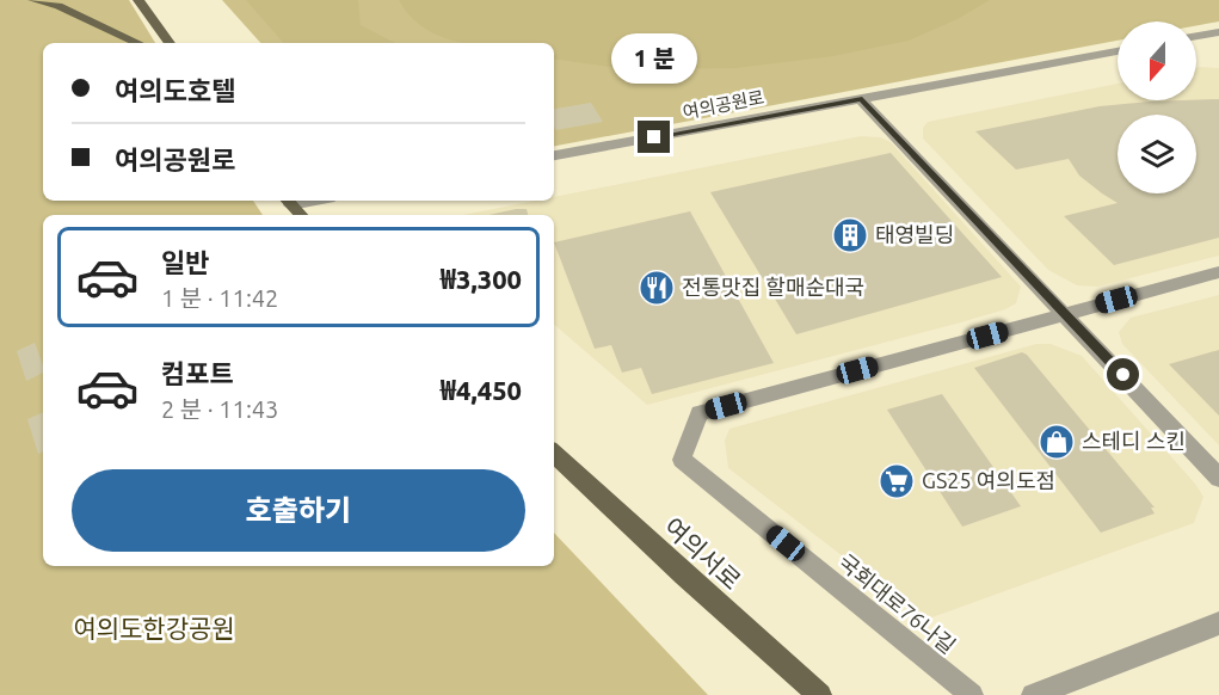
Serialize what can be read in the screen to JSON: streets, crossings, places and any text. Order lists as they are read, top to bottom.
{
  "streets": {
    "main road": ["여의서로"],
    "street": ["여의공원로", "국회대로76나길"]
  },
  "parks": ["여의도한강공원"],
  "places": {
    "building": ["태영빌딩"],
    "restaurant": ["전통맛집 할매순대국"],
    "shop": ["스테디 스킨"],
    "supermarket": ["GS25 여의도점"]
  },
  "north": "bottom",
  "page": {
    "bubble": "1 분",
    "banner": ["여의도호텔", "여의공원로"],
    "list": [
      {
        "name": "일반",
        "note": "1 분 · 11:42",
        "value": "₩3,300"
      },
      {
        "name": "컴포트",
        "note": "2 분 · 11:43",
        "value": "₩4,450"
      }
    ],
    "buttons": "호출하기"
  }
}
